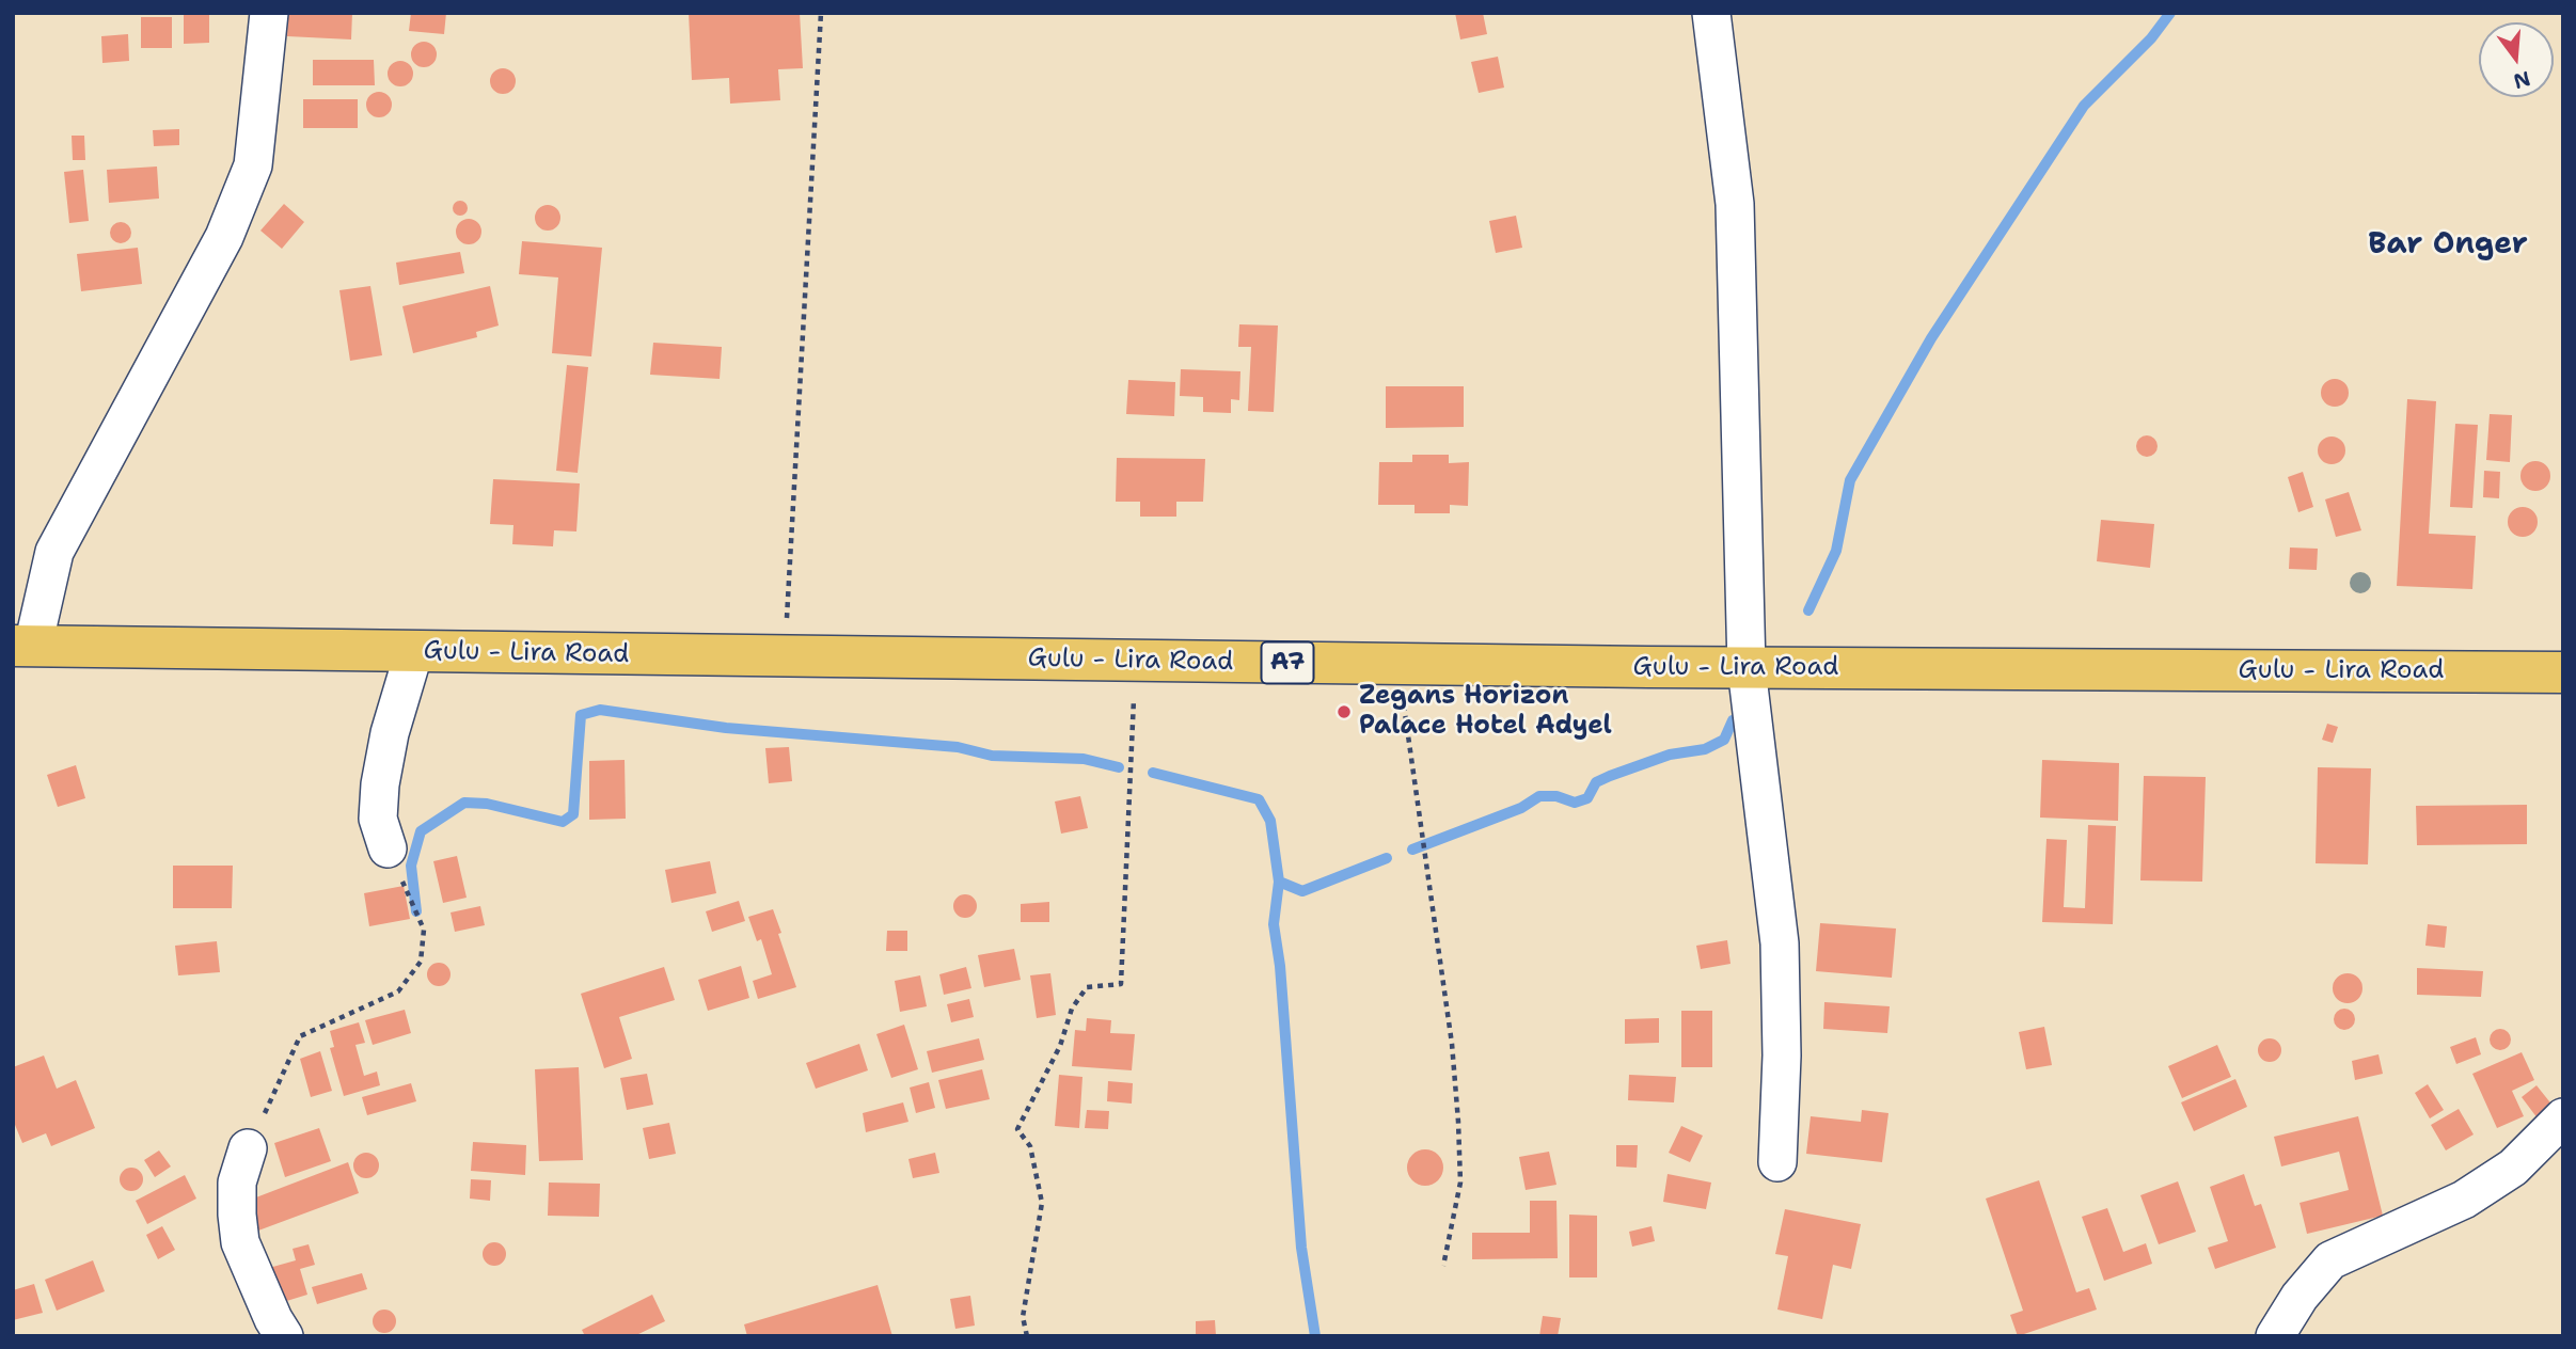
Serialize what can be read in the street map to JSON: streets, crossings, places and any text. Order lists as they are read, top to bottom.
{
  "streets": {
    "main road": ["Gulu - Lira Road", "A7"]
  },
  "districts": ["Bar Onger"],
  "places": ["Zegans Horizon Palace Hotel Adyel"],
  "north": "bottom"
}
